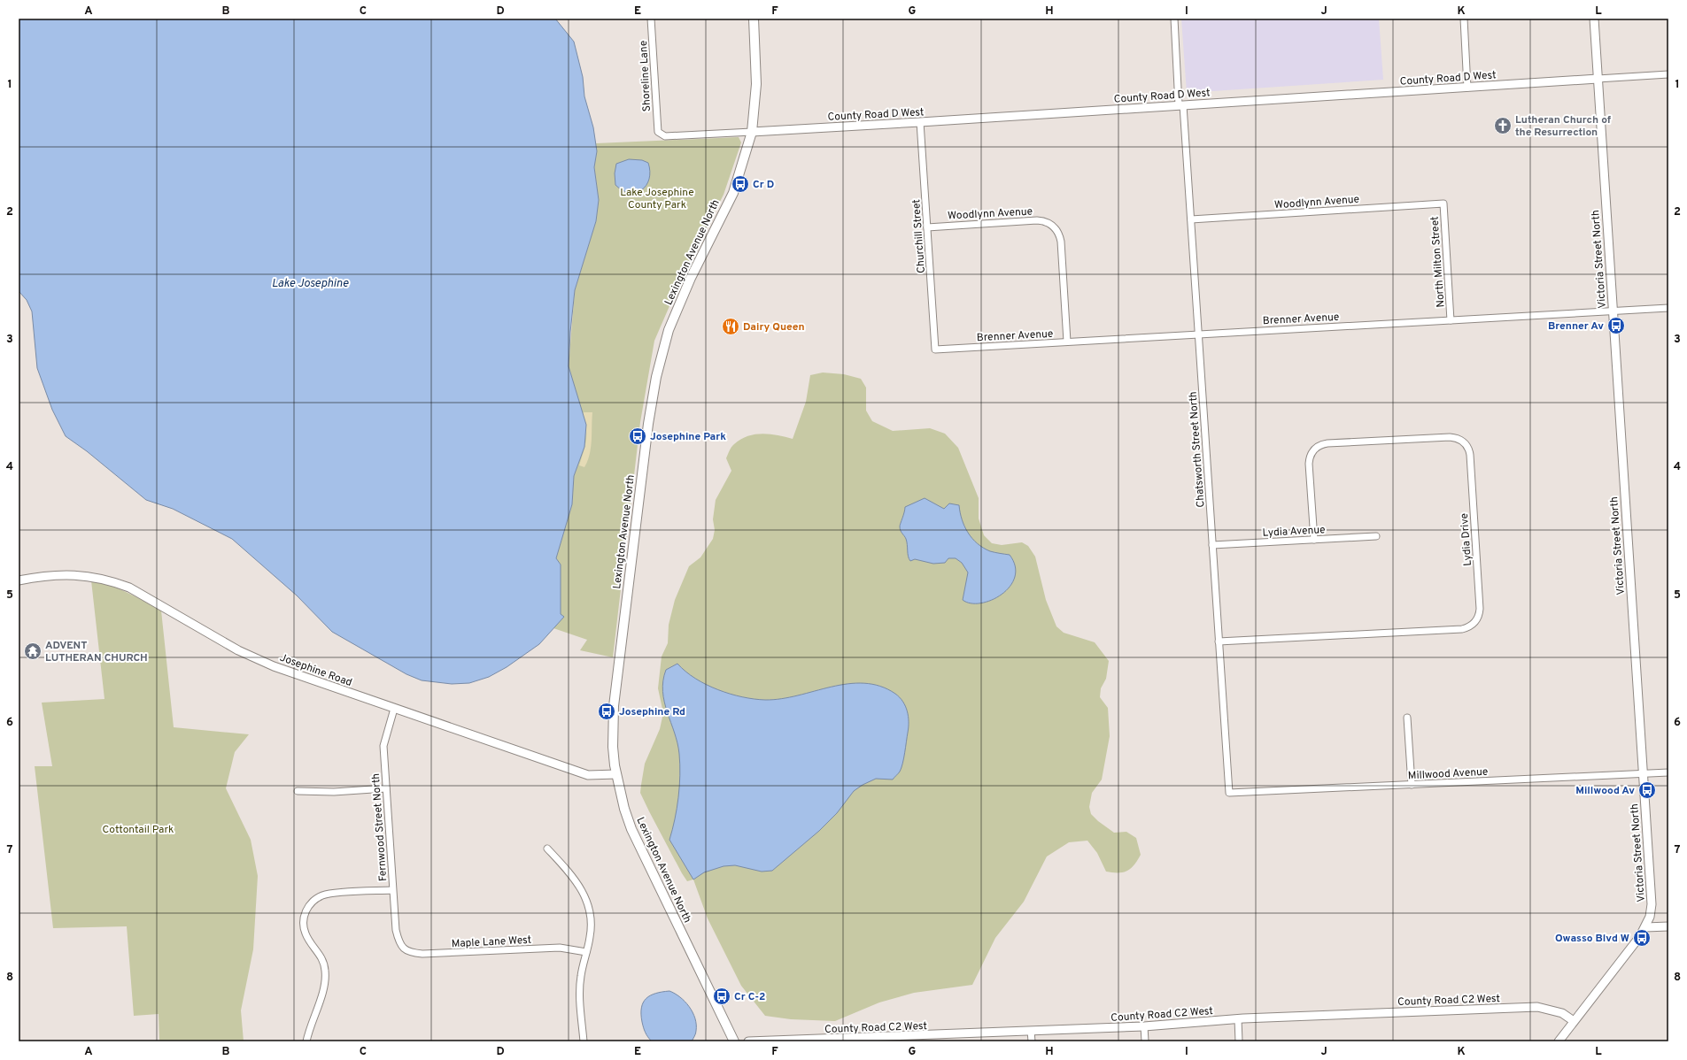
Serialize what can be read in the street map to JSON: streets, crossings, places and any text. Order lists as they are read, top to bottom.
{
  "streets": {
    "main road": ["Lexington Avenue North"],
    "street": [
      "Shoreline Lane",
      "County Road D West",
      "Woodlynn Avenue",
      "Churchill Street",
      "Victoria Street North",
      "North Milton Street",
      "Brenner Avenue",
      "Chatsworth Street North",
      "Lydia Avenue",
      "Lydia Drive",
      "Josephine Road",
      "Millwood Avenue",
      "Fernwood Street North",
      "Maple Lane West",
      "County Road C2 West"
    ]
  },
  "crossings": [
    ["Shoreline Lane", "County Road D West"],
    ["County Road D West", "Churchill Street"],
    ["County Road D West", "Lexington Avenue North"],
    ["County Road D West", "Victoria Street North"],
    ["County Road D West", "Chatsworth Street North"],
    ["Woodlynn Avenue", "Churchill Street"],
    ["Woodlynn Avenue", "North Milton Street"],
    ["Woodlynn Avenue", "Brenner Avenue"],
    ["Woodlynn Avenue", "Chatsworth Street North"],
    ["Churchill Street", "Brenner Avenue"],
    ["Lexington Avenue North", "Josephine Road"],
    ["Victoria Street North", "Brenner Avenue"],
    ["Victoria Street North", "Millwood Avenue"],
    ["Victoria Street North", "County Road C2 West"],
    ["North Milton Street", "Brenner Avenue"],
    ["Brenner Avenue", "Chatsworth Street North"],
    ["Chatsworth Street North", "Lydia Avenue"],
    ["Chatsworth Street North", "Lydia Drive"],
    ["Chatsworth Street North", "Millwood Avenue"],
    ["Lydia Avenue", "Lydia Drive"],
    ["Josephine Road", "Fernwood Street North"],
    ["Fernwood Street North", "Maple Lane West"]
  ],
  "water": ["Lake Josephine"],
  "parks": ["Lake Josephine County Park", "Cottontail Park"],
  "places": {
    "church": ["Lutheran Church of the Resurrection"],
    "bus stop": [
      "Cr D",
      "Brenner Av",
      "Josephine Park",
      "Josephine Rd",
      "Millwood Av",
      "Owasso Blvd W",
      "Cr C-2"
    ],
    "restaurant": ["Dairy Queen"],
    "temple": ["ADVENT LUTHERAN CHURCH"]
  },
  "grid": {
    "columns": [
      "A",
      "B",
      "C",
      "D",
      "E",
      "F",
      "G",
      "H",
      "I",
      "J",
      "K",
      "L"
    ],
    "rows": [
      "1",
      "2",
      "3",
      "4",
      "5",
      "6",
      "7",
      "8"
    ]
  }
}
